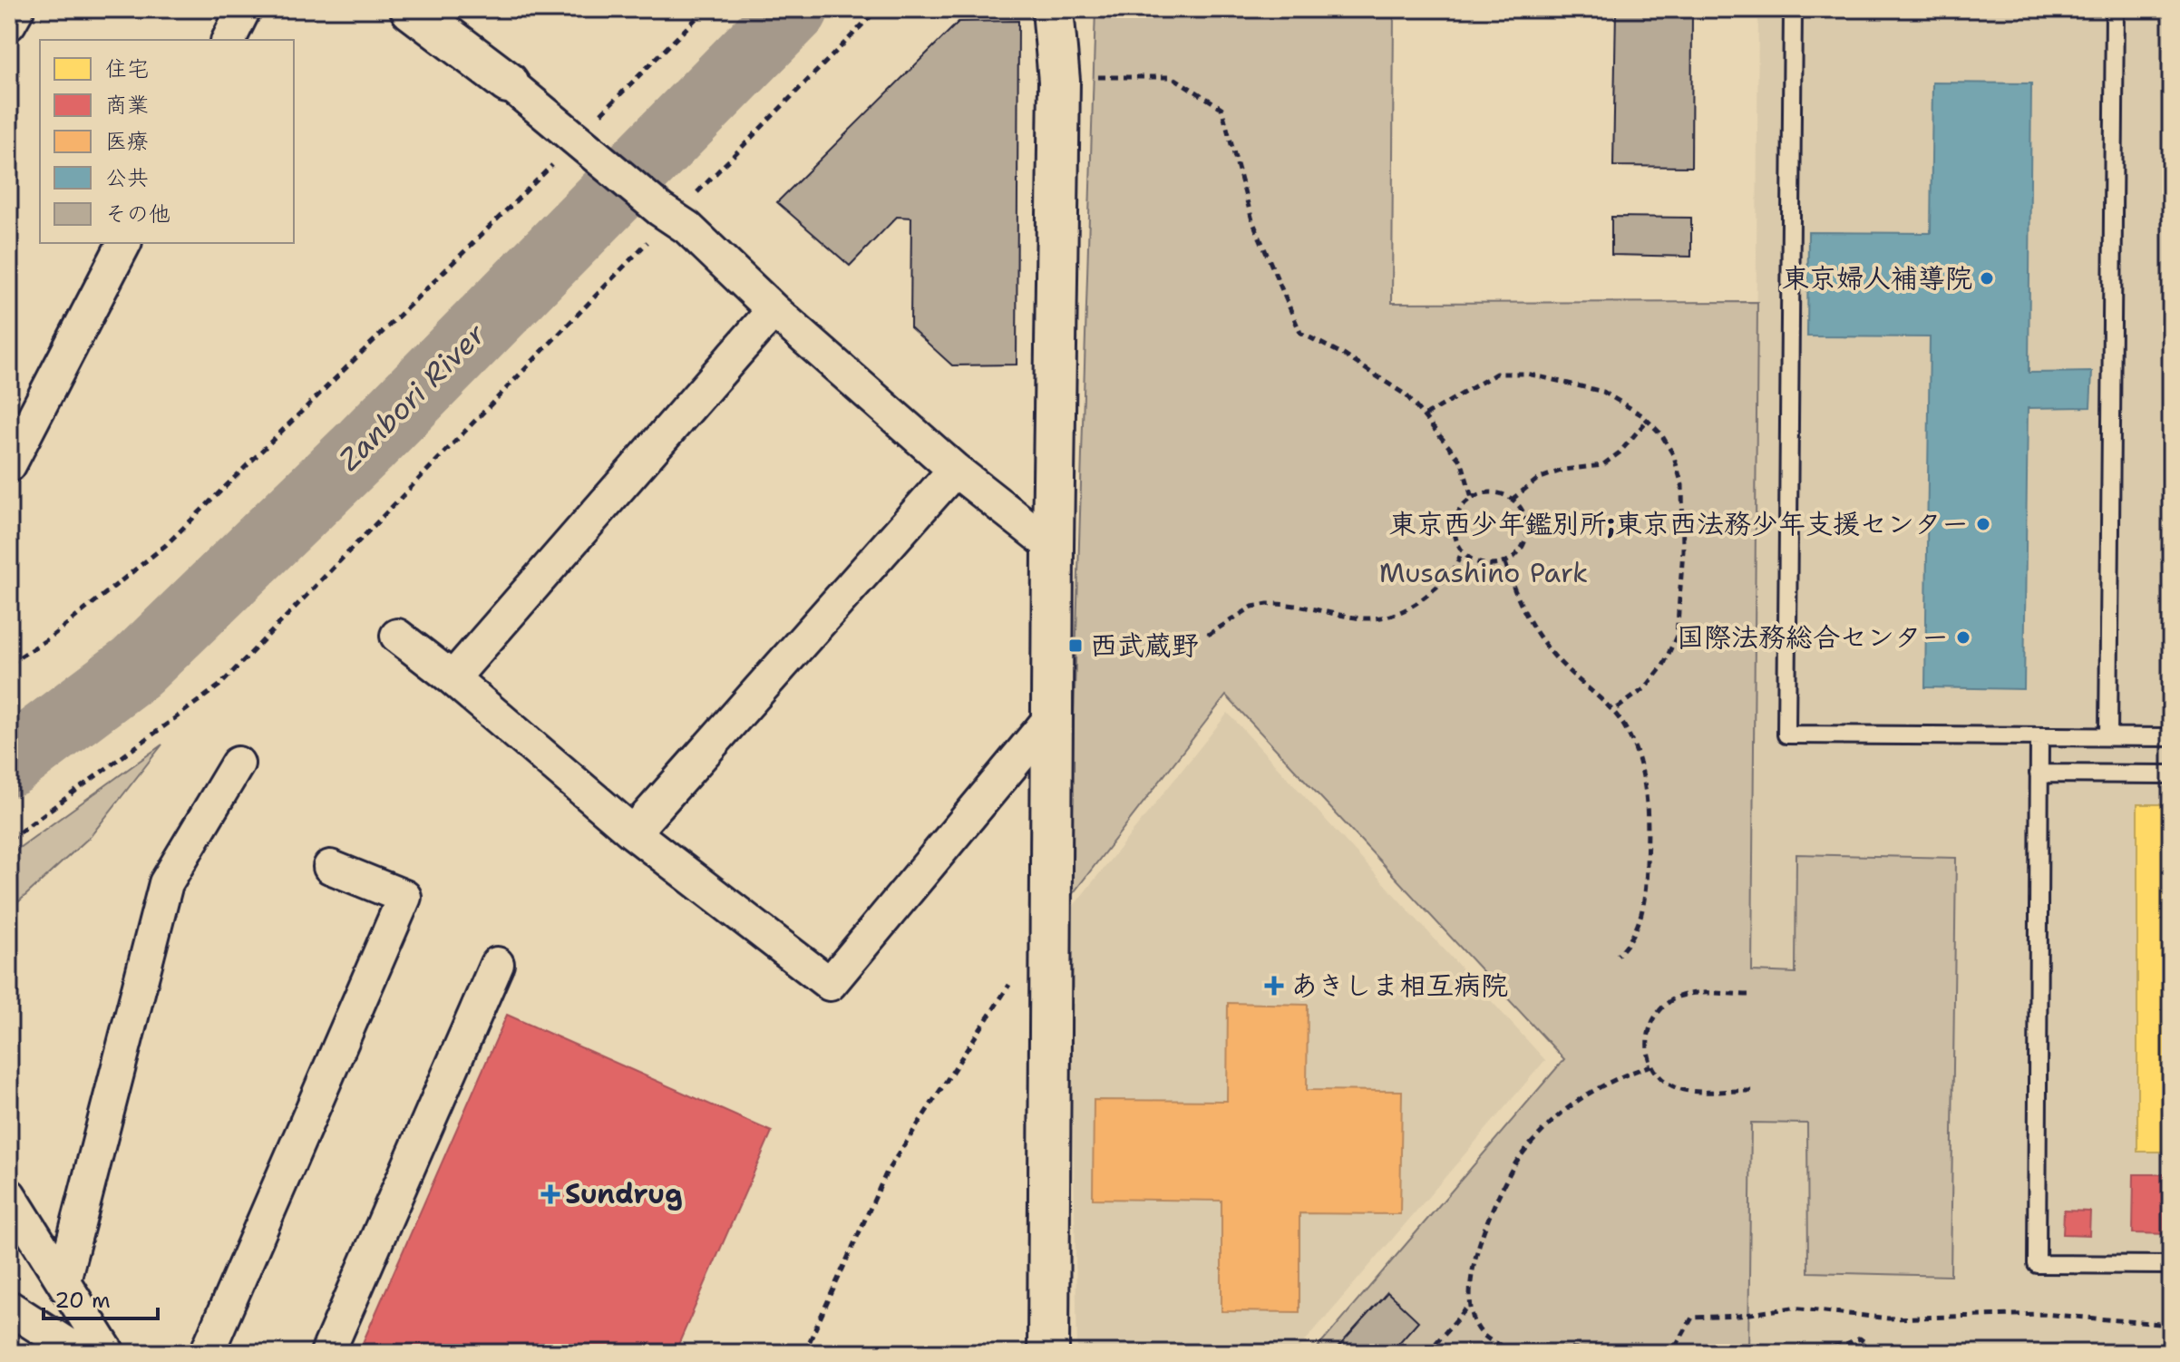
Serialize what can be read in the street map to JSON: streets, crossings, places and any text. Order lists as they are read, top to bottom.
{
  "water": ["Zanbori River"],
  "parks": ["Musashino Park"],
  "places": {
    "other": ["東京婦人補導院", "東京西少年鑑別所;東京西法務少年支援センター", "国際法務総合センター"],
    "transit": ["西武蔵野"],
    "health": ["あきしま相互病院", "Sundrug"]
  },
  "legend": [
    "住宅",
    "商業",
    "医療",
    "公共",
    "その他"
  ],
  "scale_bar": "20 m"
}
